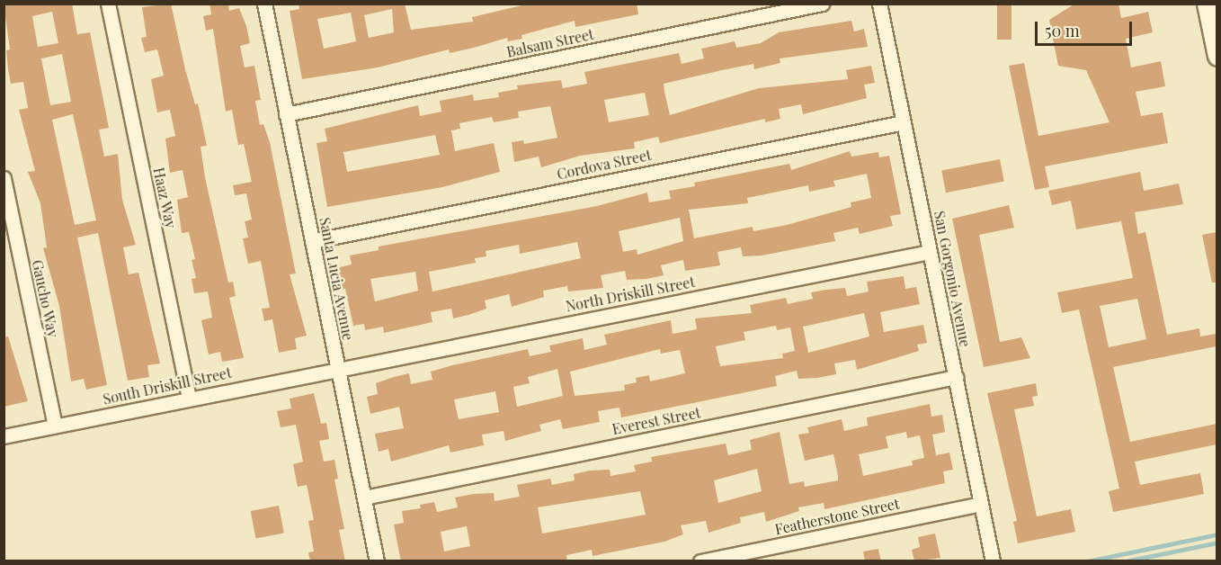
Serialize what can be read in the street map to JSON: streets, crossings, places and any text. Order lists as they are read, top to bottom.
{
  "streets": {
    "street": [
      "Balsam Street",
      "Cordova Street",
      "Haaz Way",
      "Santa Lucia Avenue",
      "San Gorgonio Avenue",
      "North Driskill Street",
      "Gaucho Way",
      "South Driskill Street",
      "Everest Street",
      "Featherstone Street"
    ]
  },
  "crossings": [
    ["Balsam Street", "Santa Lucia Avenue"],
    ["Cordova Street", "Santa Lucia Avenue"],
    ["Cordova Street", "San Gorgonio Avenue"],
    ["Haaz Way", "South Driskill Street"],
    ["Santa Lucia Avenue", "North Driskill Street"],
    ["Santa Lucia Avenue", "South Driskill Street"],
    ["Santa Lucia Avenue", "Everest Street"],
    ["San Gorgonio Avenue", "North Driskill Street"],
    ["San Gorgonio Avenue", "Everest Street"],
    ["San Gorgonio Avenue", "Featherstone Street"],
    ["North Driskill Street", "South Driskill Street"],
    ["Gaucho Way", "South Driskill Street"]
  ],
  "scale_bar": "50 m"
}
